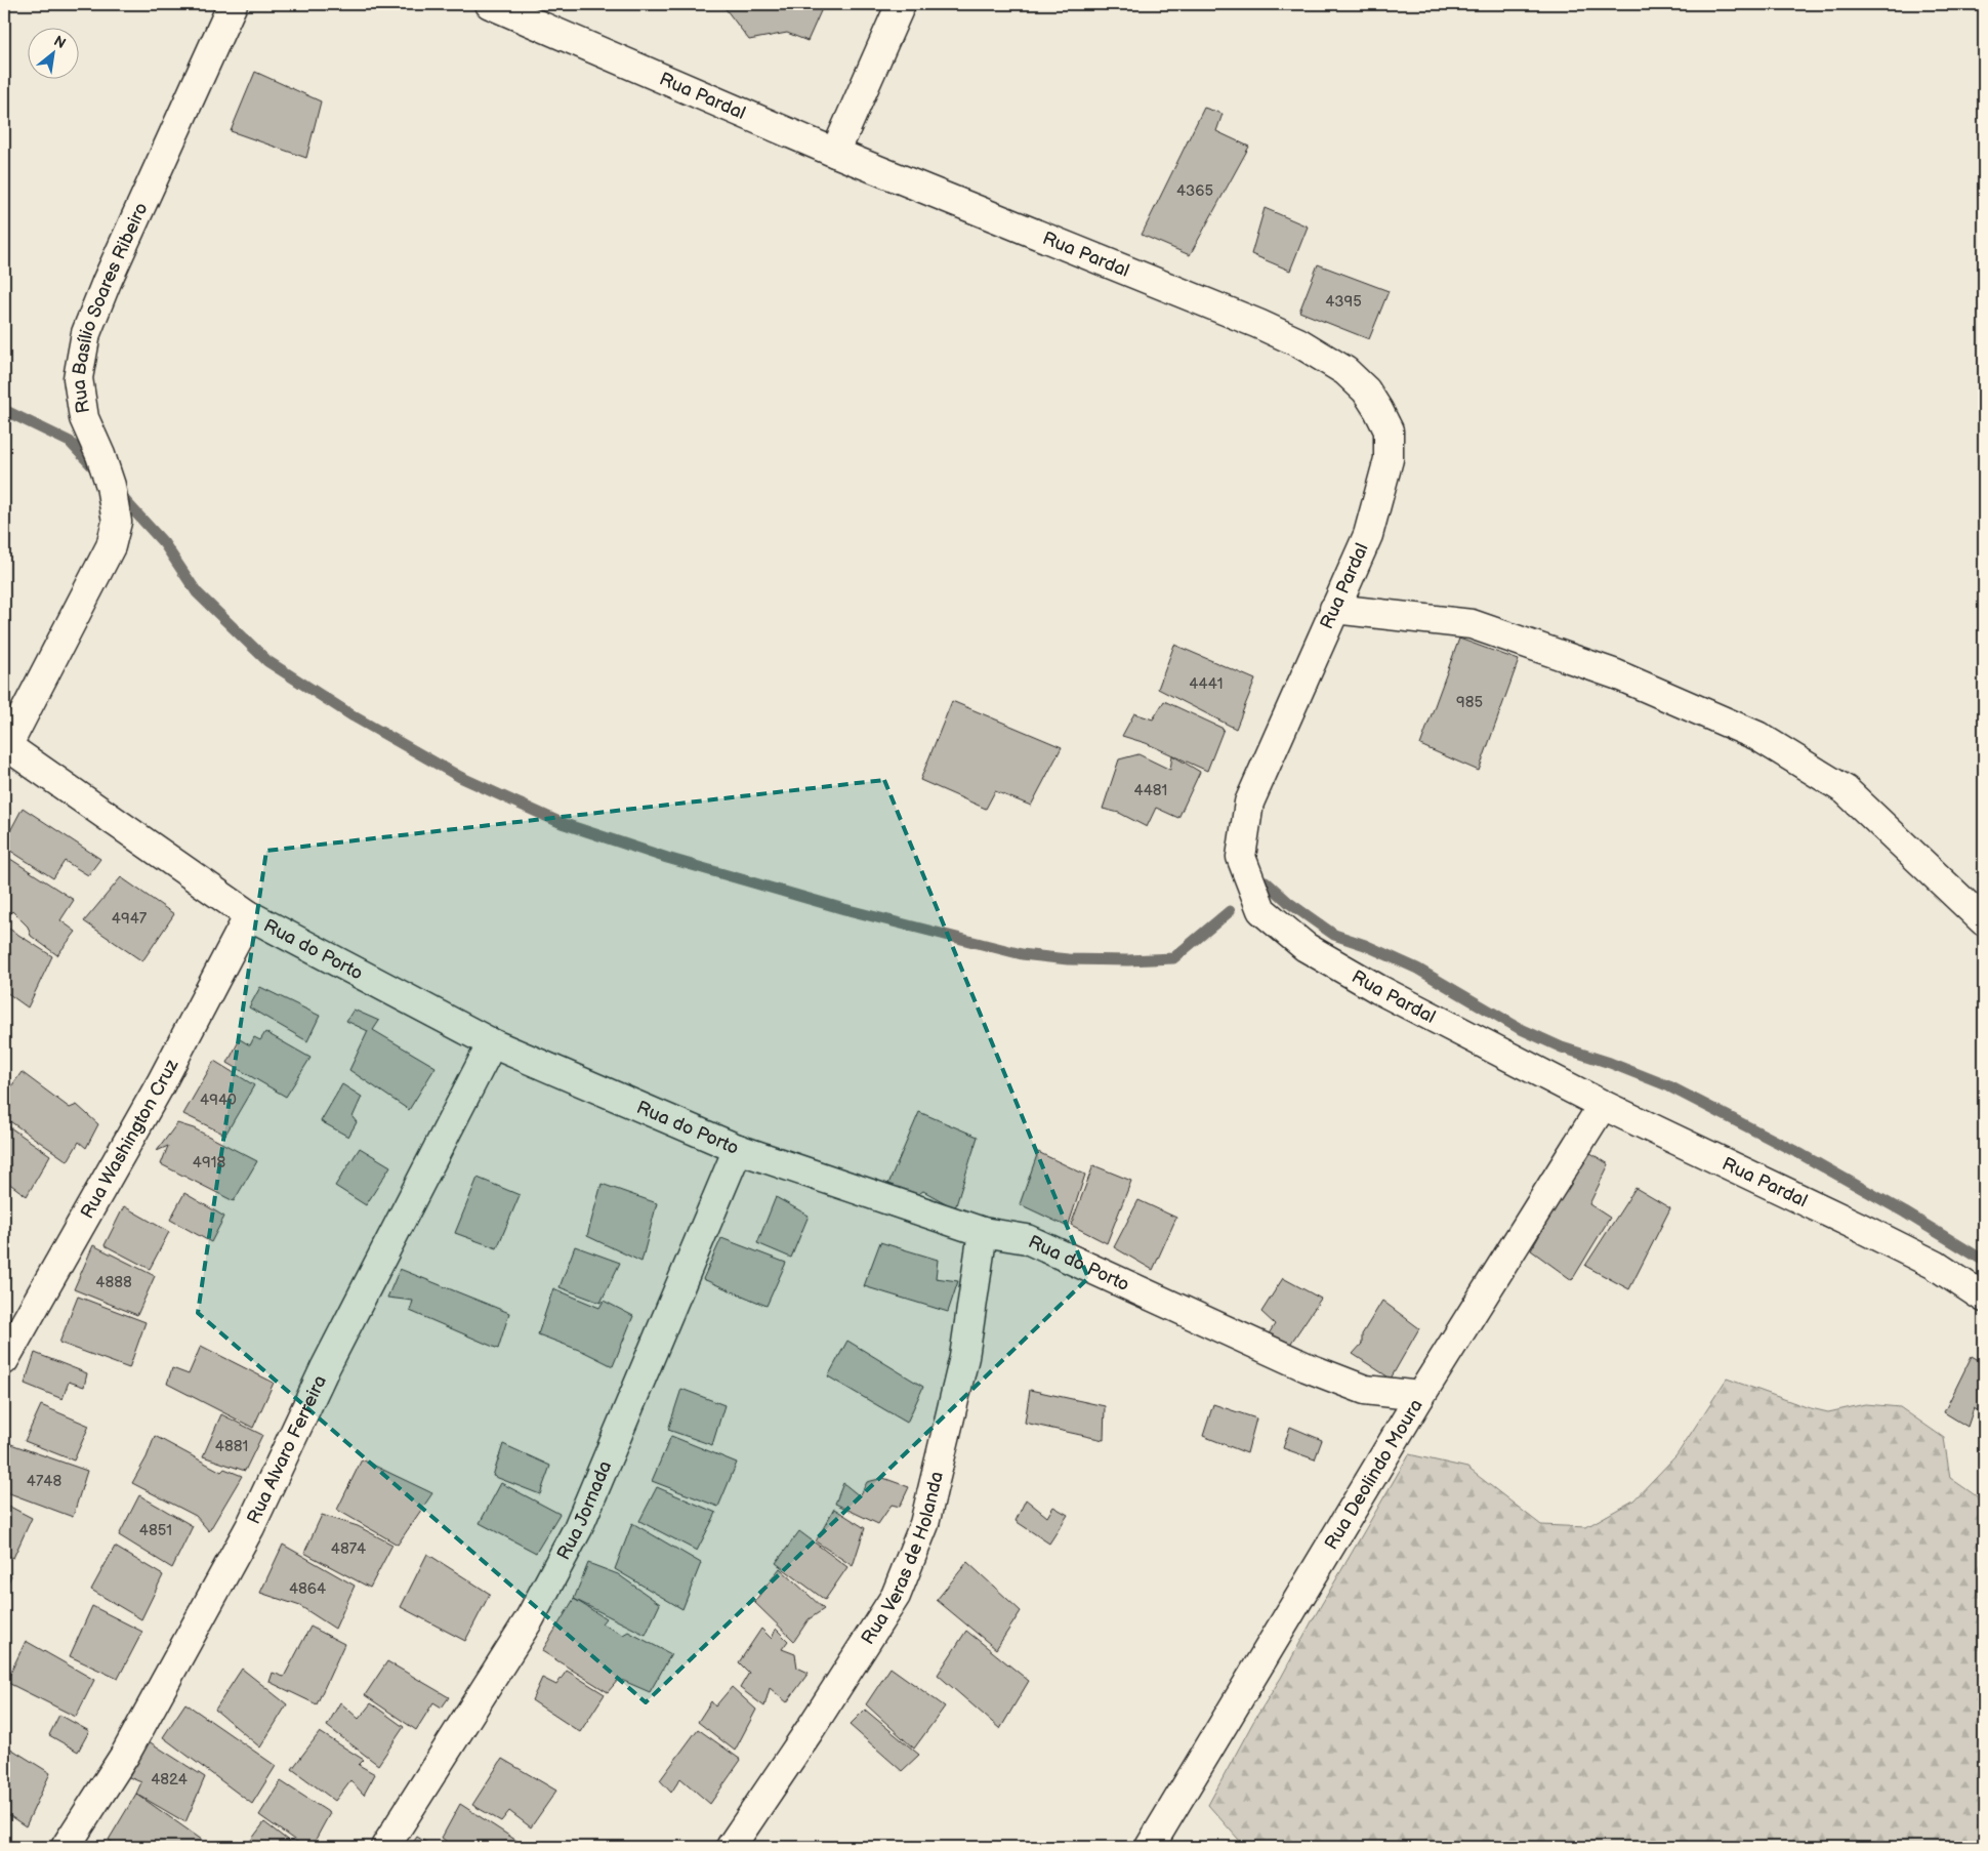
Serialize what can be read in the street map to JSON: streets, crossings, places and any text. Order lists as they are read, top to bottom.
{
  "streets": {
    "street": [
      "Rua Pardal",
      "Rua Basílio Soares Ribeiro",
      "Rua do Porto",
      "Rua Washington Cruz",
      "Rua Alvaro Ferreira",
      "Rua Deolindo Moura",
      "Rua Jornada",
      "Rua Veras de Holanda"
    ]
  },
  "crossings": [
    ["Rua Pardal", "Rua Deolindo Moura"],
    ["Rua Basílio Soares Ribeiro", "Rua do Porto"],
    ["Rua do Porto", "Rua Washington Cruz"],
    ["Rua do Porto", "Rua Alvaro Ferreira"],
    ["Rua do Porto", "Rua Deolindo Moura"],
    ["Rua do Porto", "Rua Jornada"],
    ["Rua do Porto", "Rua Veras de Holanda"]
  ],
  "house_numbers": [
    "4365",
    "4395",
    "4441",
    "985",
    "4481",
    "4947",
    "4940",
    "4918",
    "4888",
    "4881",
    "4748",
    "4851",
    "4874",
    "4864",
    "4824"
  ],
  "north": "top right"
}
